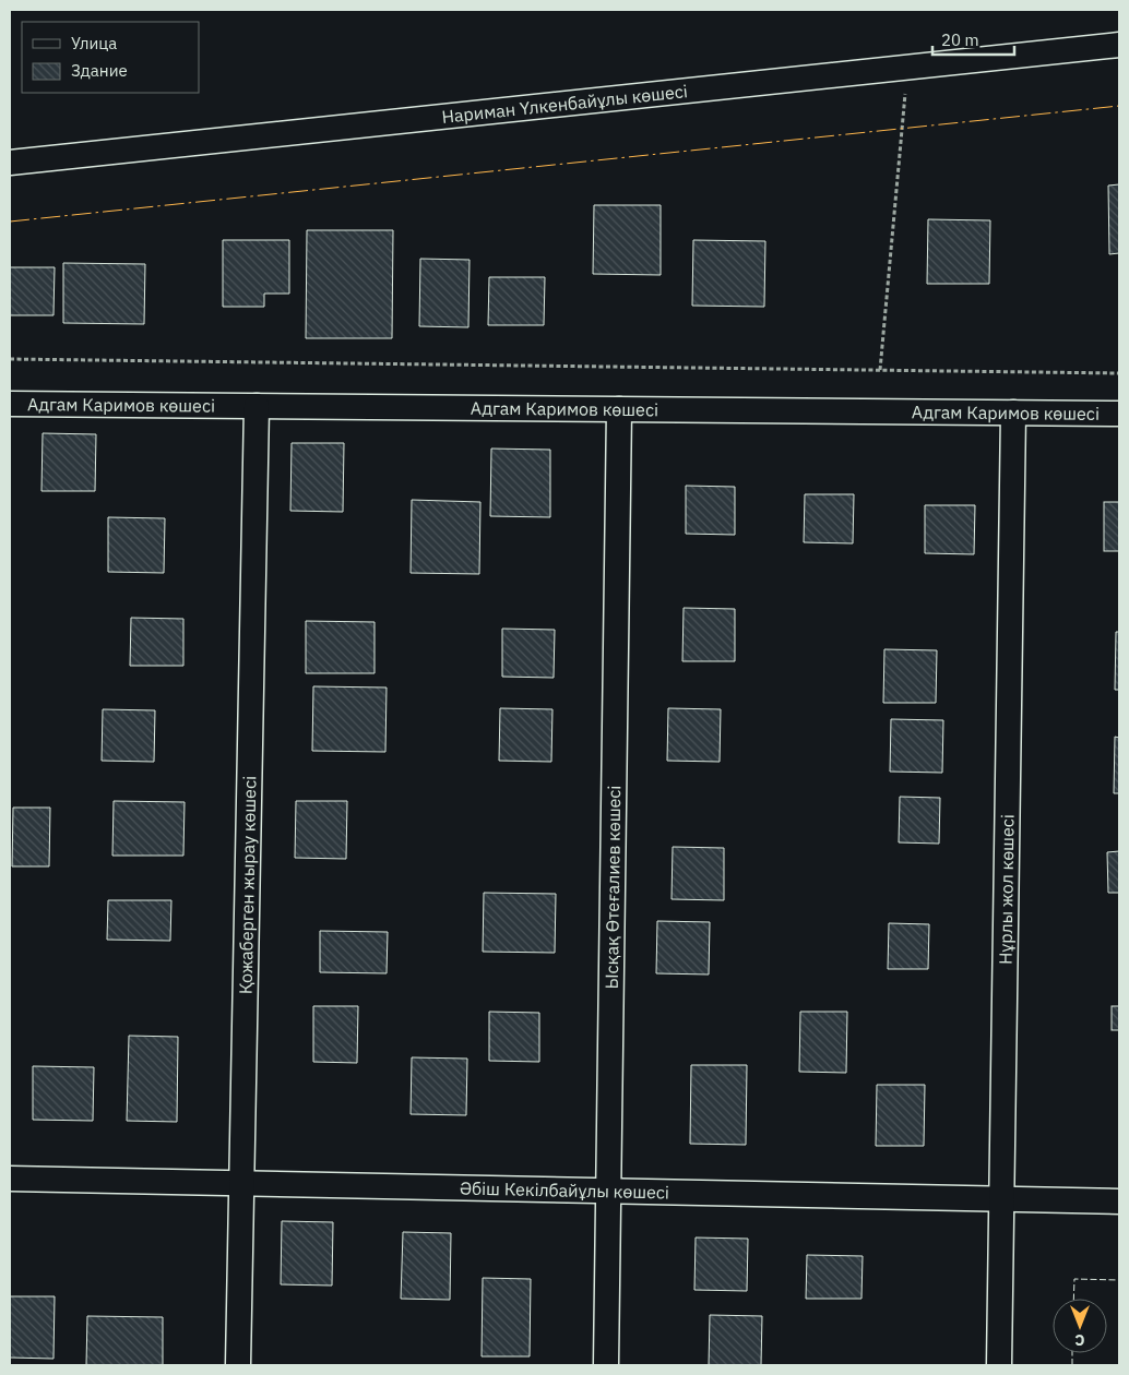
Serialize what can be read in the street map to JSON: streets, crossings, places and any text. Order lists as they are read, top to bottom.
{
  "streets": {
    "street": [
      "Нариман Үлкенбайұлы көшесі",
      "Адгам Каримов көшесі",
      "Қожаберген жырау көшесі",
      "Ысқақ Өтеғалиев көшесі",
      "Нұрлы жол көшесі",
      "Әбіш Кекілбайұлы көшесі"
    ]
  },
  "crossings": [
    ["Адгам Каримов көшесі", "Қожаберген жырау көшесі"],
    ["Адгам Каримов көшесі", "Ысқақ Өтеғалиев көшесі"],
    ["Адгам Каримов көшесі", "Нұрлы жол көшесі"],
    ["Қожаберген жырау көшесі", "Әбіш Кекілбайұлы көшесі"],
    ["Ысқақ Өтеғалиев көшесі", "Әбіш Кекілбайұлы көшесі"],
    ["Нұрлы жол көшесі", "Әбіш Кекілбайұлы көшесі"]
  ],
  "legend": ["Улица", "Здание"],
  "scale_bar": "20 m",
  "north": "bottom"
}
